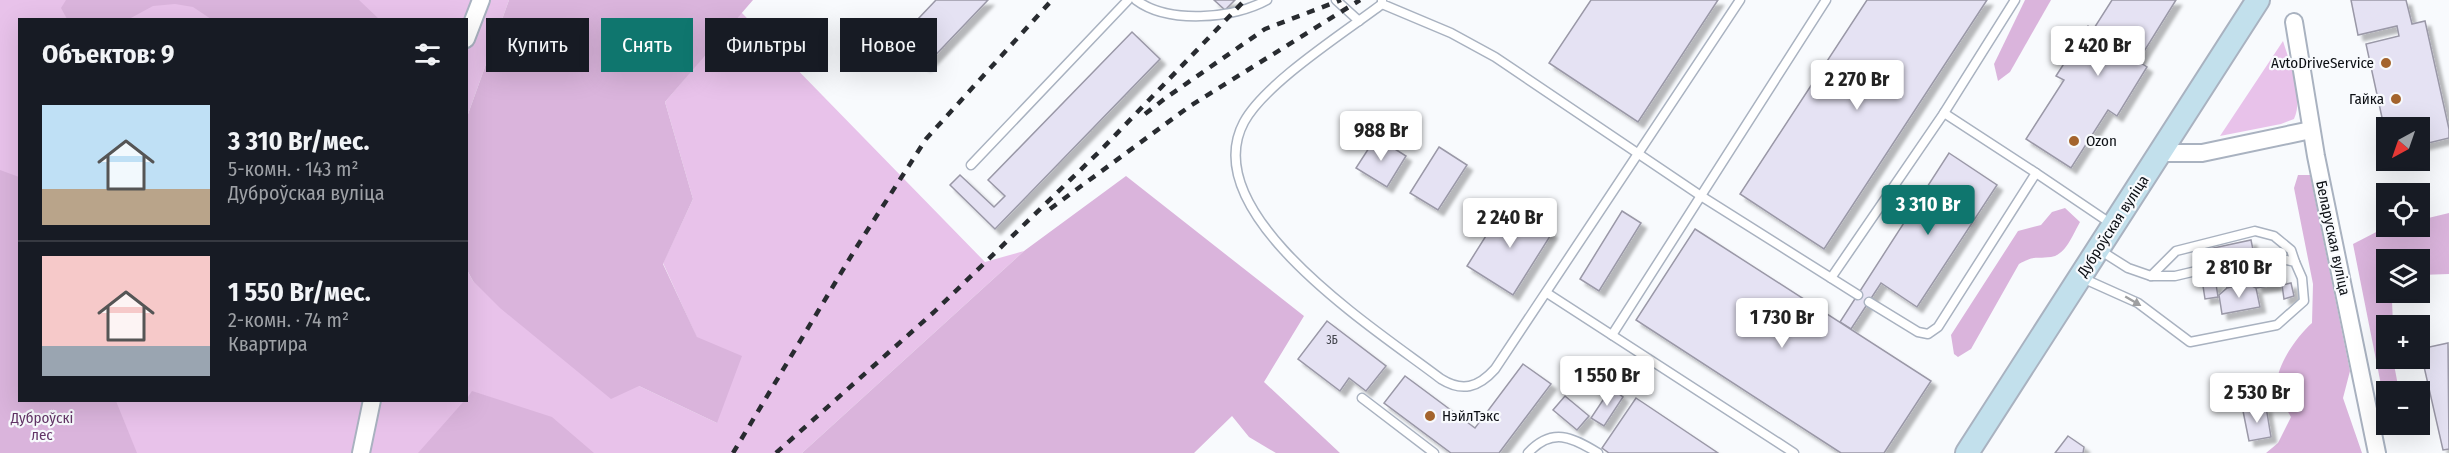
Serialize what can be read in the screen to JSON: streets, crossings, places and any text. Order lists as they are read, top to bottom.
{
  "streets": {
    "main road": ["Дуброўская вуліца"],
    "street": ["Беларуская вуліца"]
  },
  "parks": ["Дуброўскі лес"],
  "places": [
    "AvtoDriveService",
    "Гайка",
    "Ozon",
    "НэйлТэкс"
  ],
  "house_numbers": ["3Б"],
  "north": "bottom left",
  "page": {
    "chip": [
      "Купить",
      "Снять",
      "Фильтры",
      "Новое"
    ],
    "heading": "Объектов: 9",
    "price": [
      "2 420 Br",
      "2 270 Br",
      "988 Br",
      "3 310 Br",
      "2 240 Br",
      "2 810 Br",
      "1 730 Br",
      "1 550 Br",
      "2 530 Br"
    ],
    "list": [
      {
        "name": "3 310 Br/мес.",
        "note": "5-комн. · 143 m² · Дуброўская вуліца"
      },
      {
        "name": "1 550 Br/мес.",
        "note": "2-комн. · 74 m² · Квартира"
      }
    ],
    "map_buttons": ["+", "−"]
  }
}
